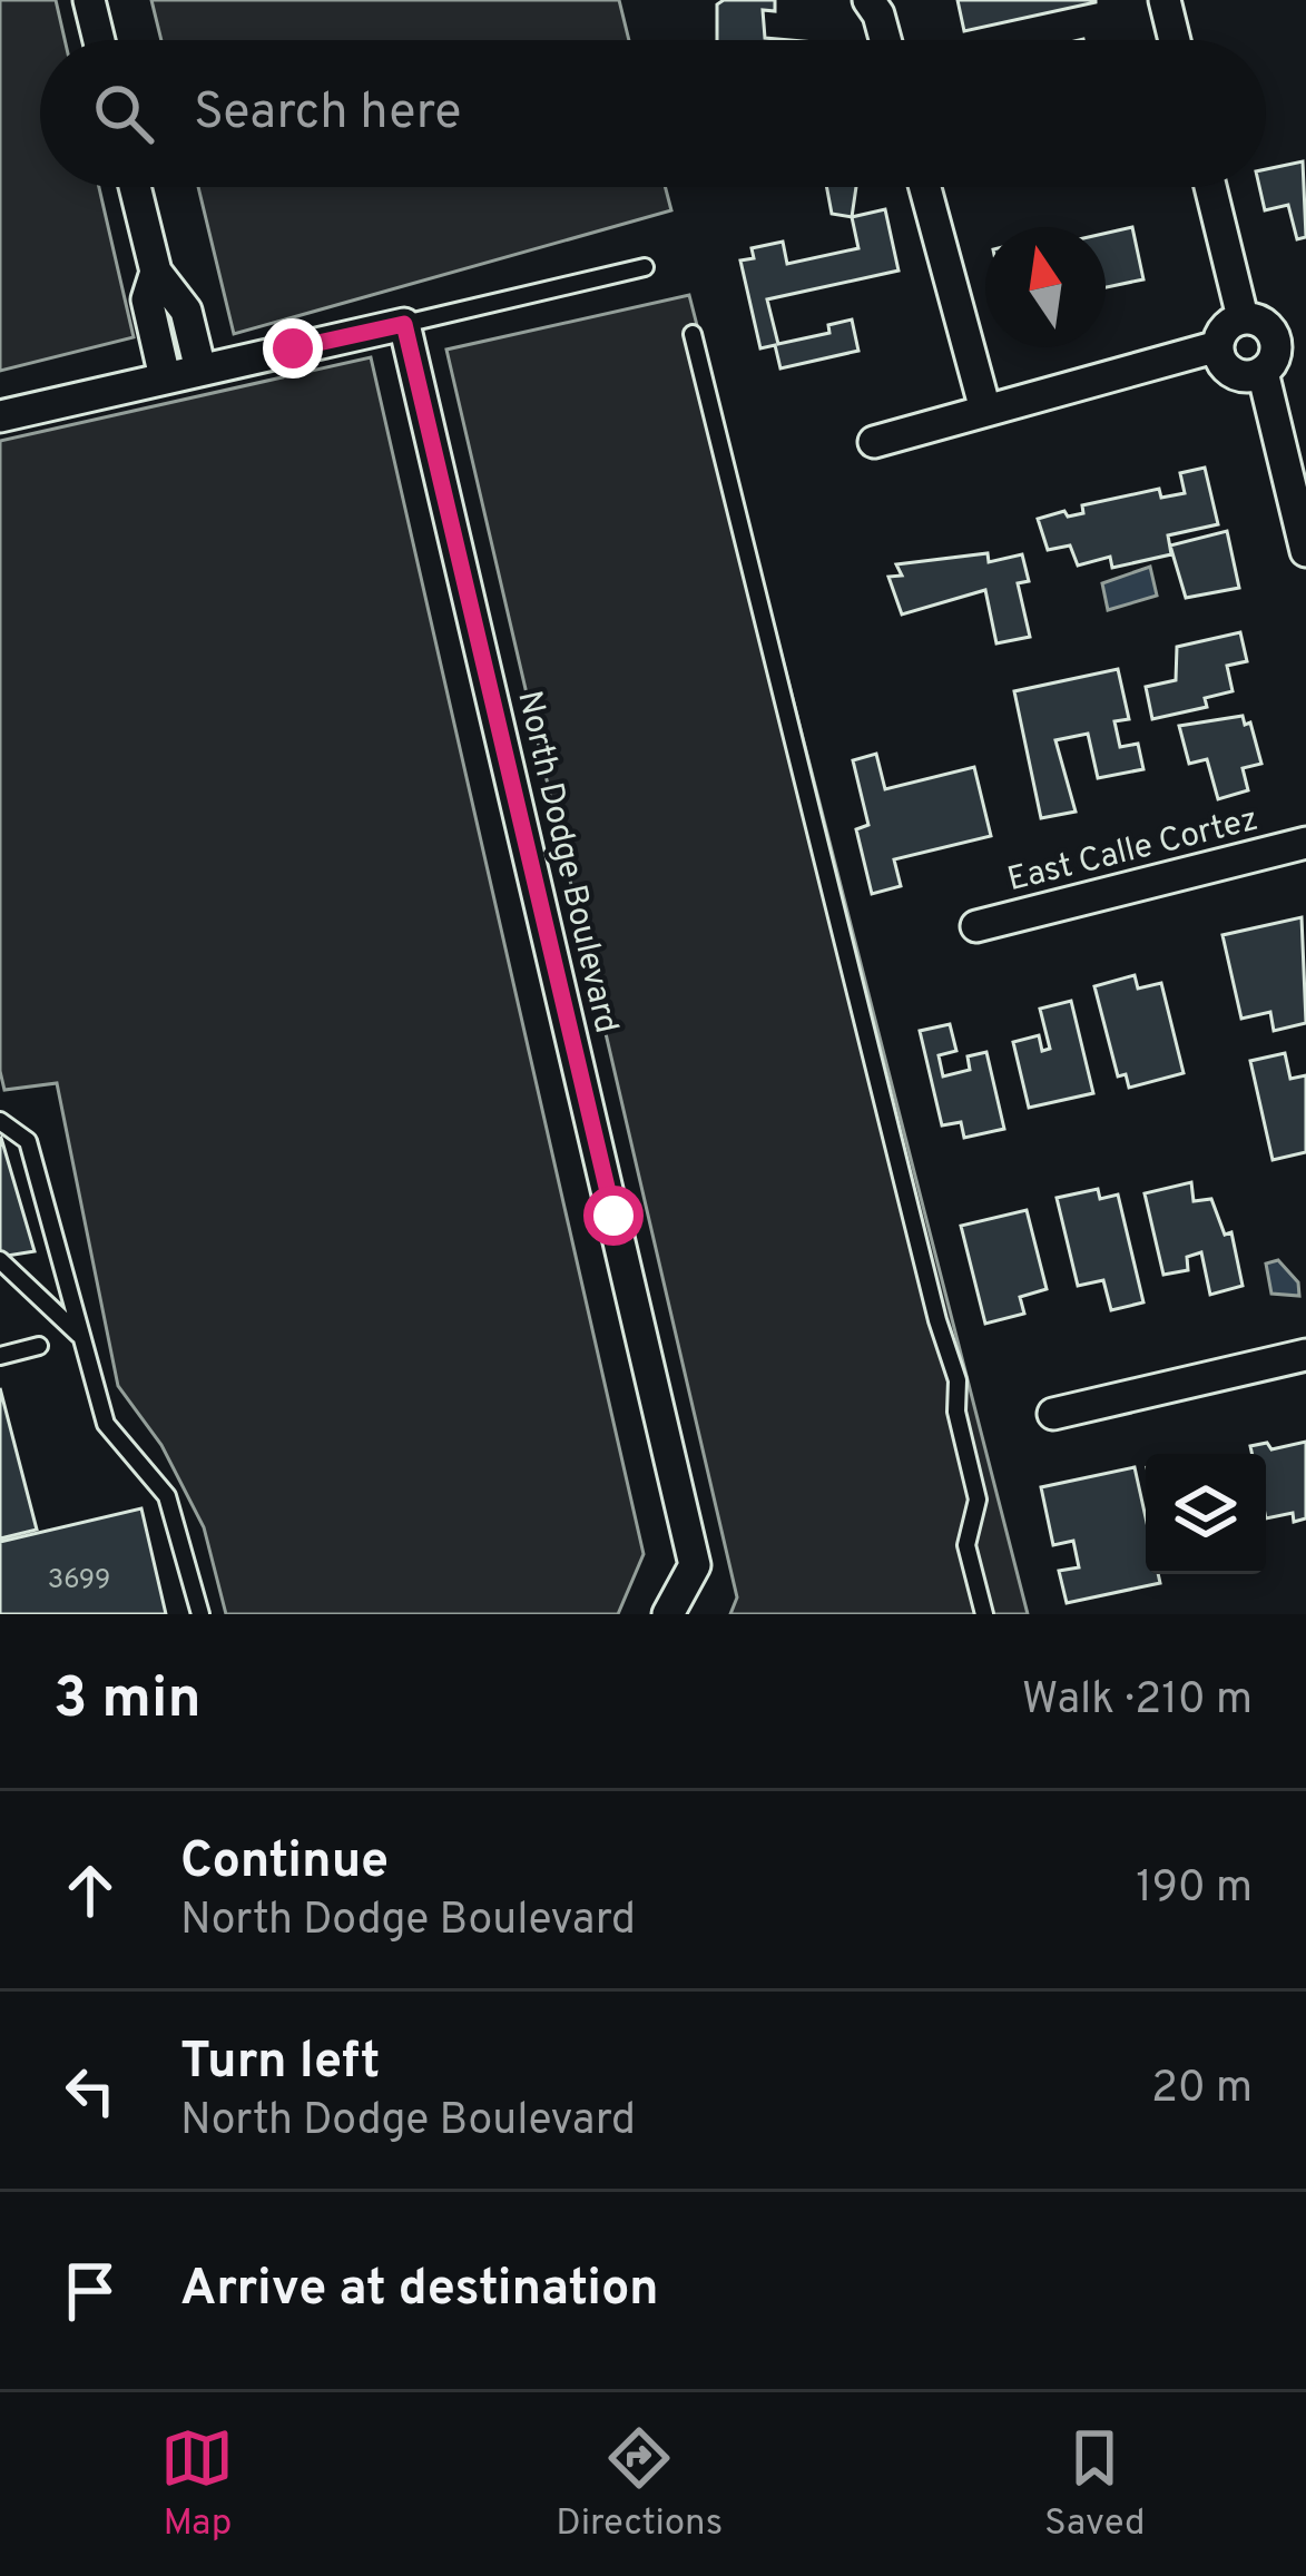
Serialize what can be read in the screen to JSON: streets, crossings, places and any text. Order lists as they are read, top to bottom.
{
  "streets": {
    "street": ["East Calle Cortez", "North Dodge Boulevard"]
  },
  "house_numbers": ["3699"],
  "north": "top",
  "page": {
    "search": "Search here",
    "heading": ["3 min", "Walk · 210 m"],
    "list": [
      ["Continue", "North Dodge Boulevard", "190 m"],
      ["Turn left", "North Dodge Boulevard", "20 m"],
      "Arrive at destination"
    ],
    "nav": ["Map", "Directions", "Saved"]
  }
}
